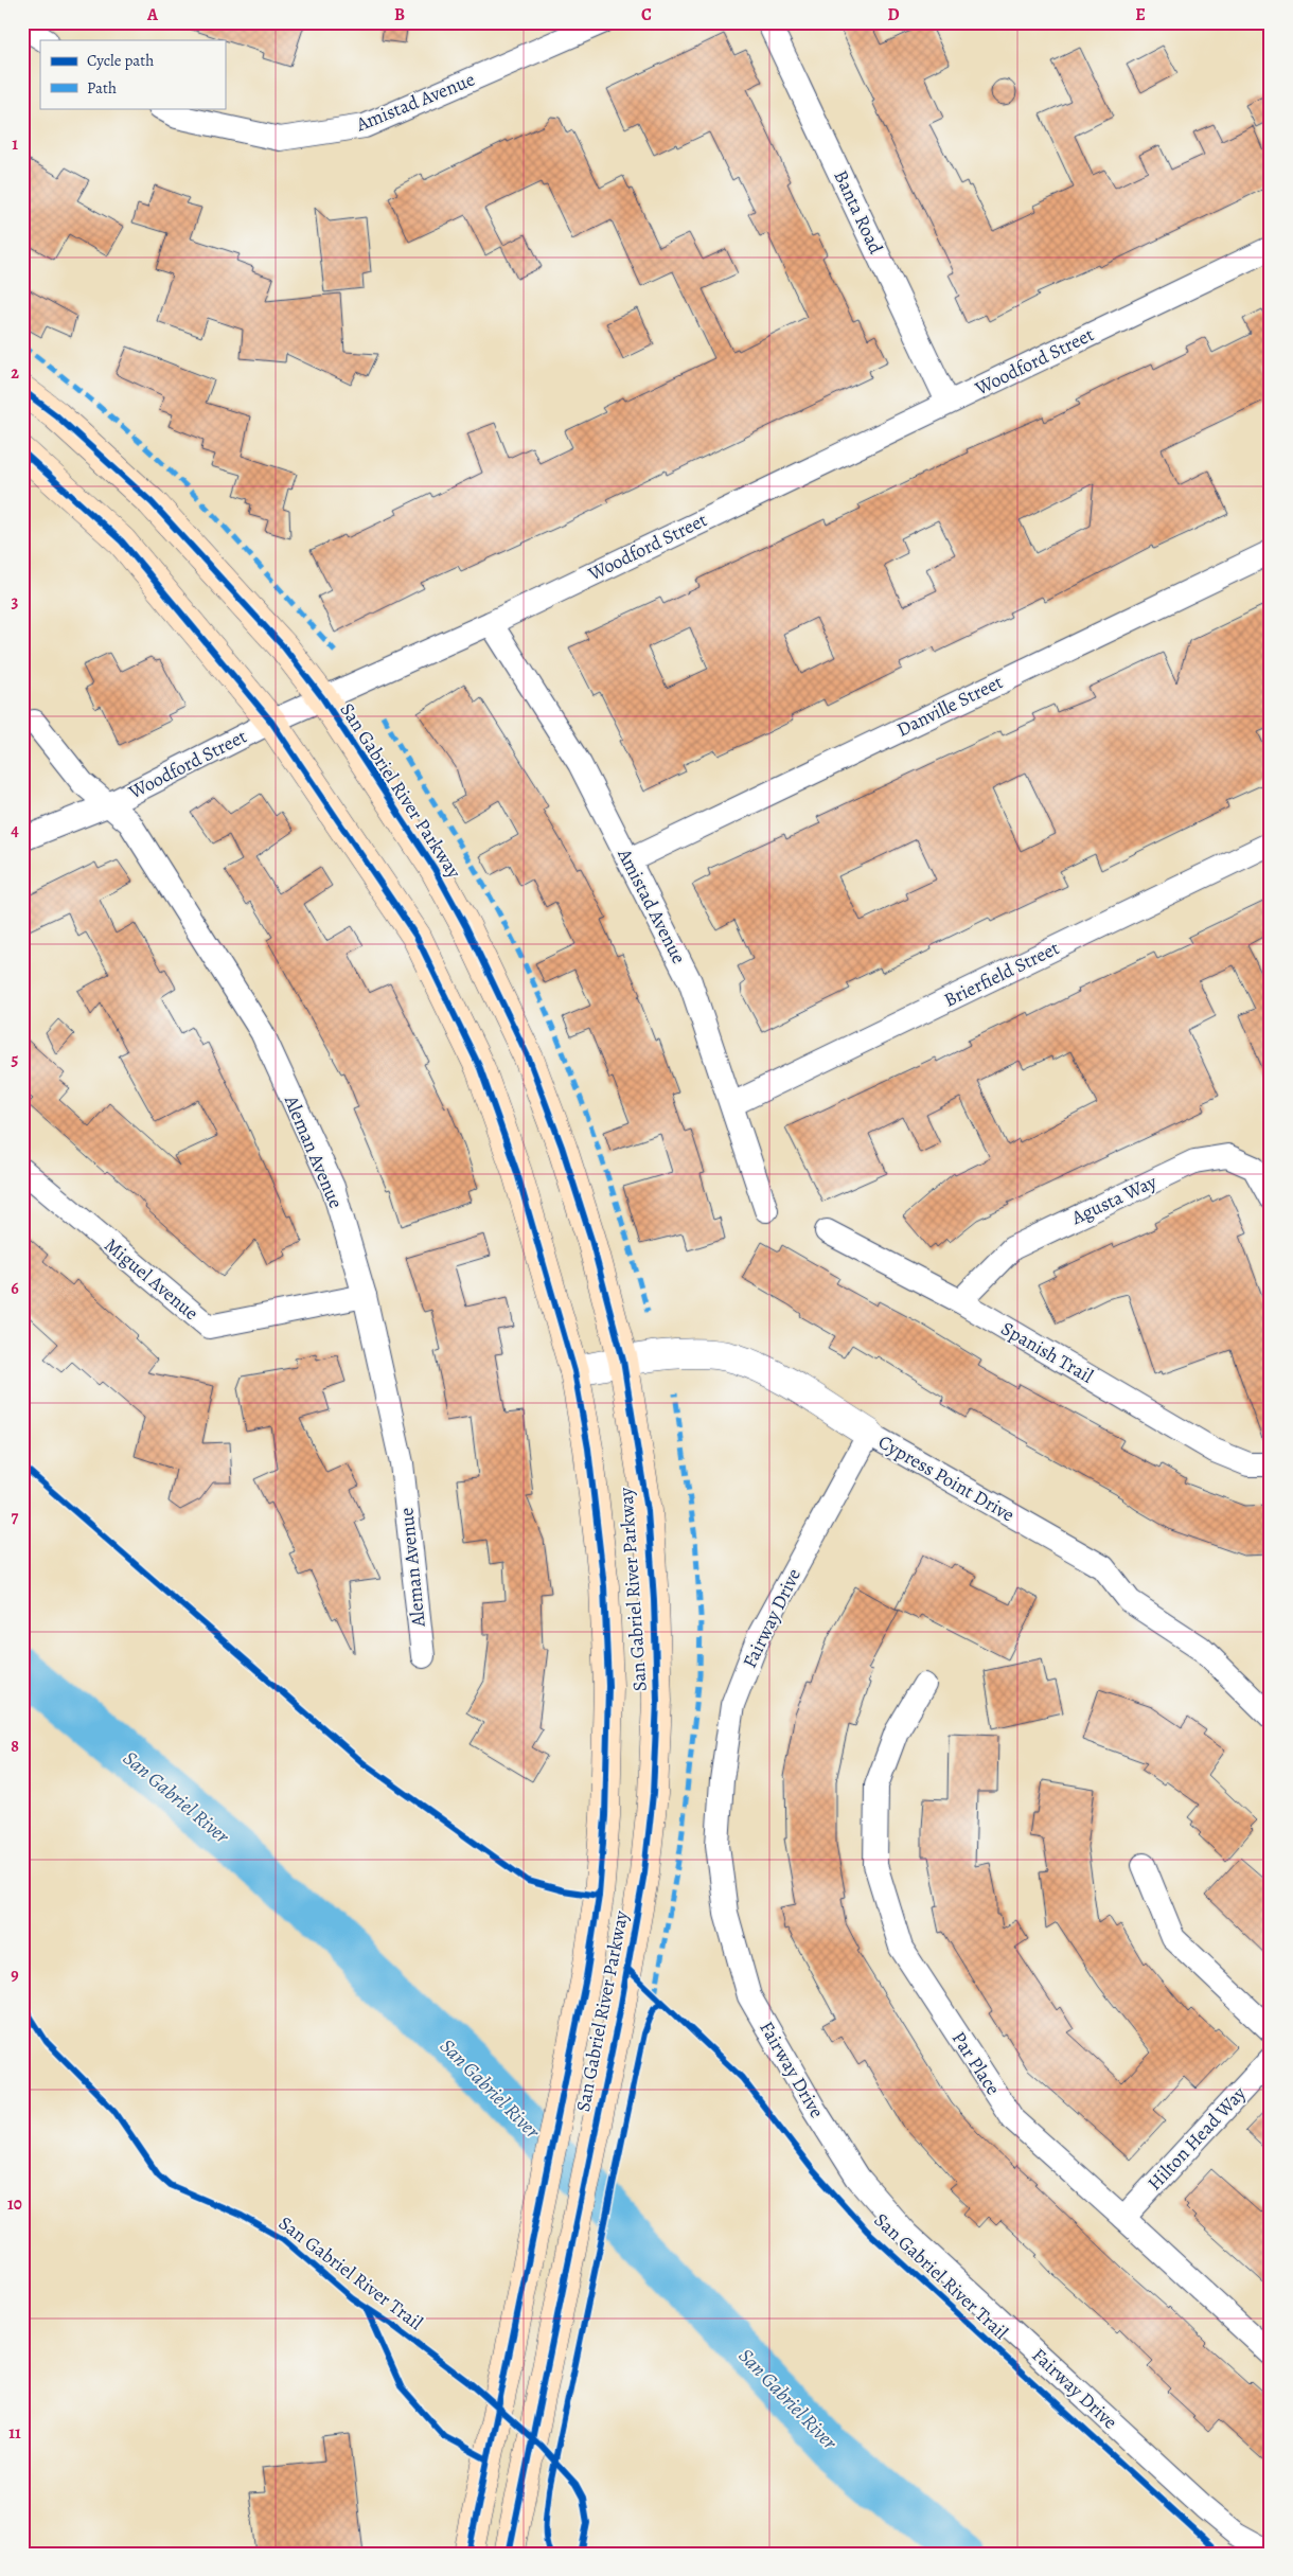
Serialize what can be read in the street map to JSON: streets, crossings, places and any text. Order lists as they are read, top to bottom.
{
  "streets": {
    "main road": ["San Gabriel River Parkway"],
    "street": [
      "Amistad Avenue",
      "Banta Road",
      "Woodford Street",
      "Danville Street",
      "Brierfield Street",
      "Aleman Avenue",
      "Agusta Way",
      "Miguel Avenue",
      "Spanish Trail",
      "Cypress Point Drive",
      "Fairway Drive",
      "Par Place",
      "Hilton Head Way"
    ],
    "cycle path": ["San Gabriel River Trail"]
  },
  "crossings": [
    ["Amistad Avenue", "Woodford Street"],
    ["Amistad Avenue", "Danville Street"],
    ["Amistad Avenue", "Brierfield Street"],
    ["Banta Road", "Woodford Street"],
    ["Woodford Street", "San Gabriel River Parkway"],
    ["Woodford Street", "Aleman Avenue"],
    ["San Gabriel River Parkway", "Cypress Point Drive"],
    ["Aleman Avenue", "Miguel Avenue"],
    ["Agusta Way", "Spanish Trail"],
    ["Cypress Point Drive", "Fairway Drive"],
    ["Par Place", "Hilton Head Way"]
  ],
  "water": ["San Gabriel River"],
  "legend": ["Cycle path", "Path"],
  "grid": {
    "columns": [
      "A",
      "B",
      "C",
      "D",
      "E"
    ],
    "rows": [
      "1",
      "2",
      "3",
      "4",
      "5",
      "6",
      "7",
      "8",
      "9",
      "10",
      "11"
    ]
  }
}
